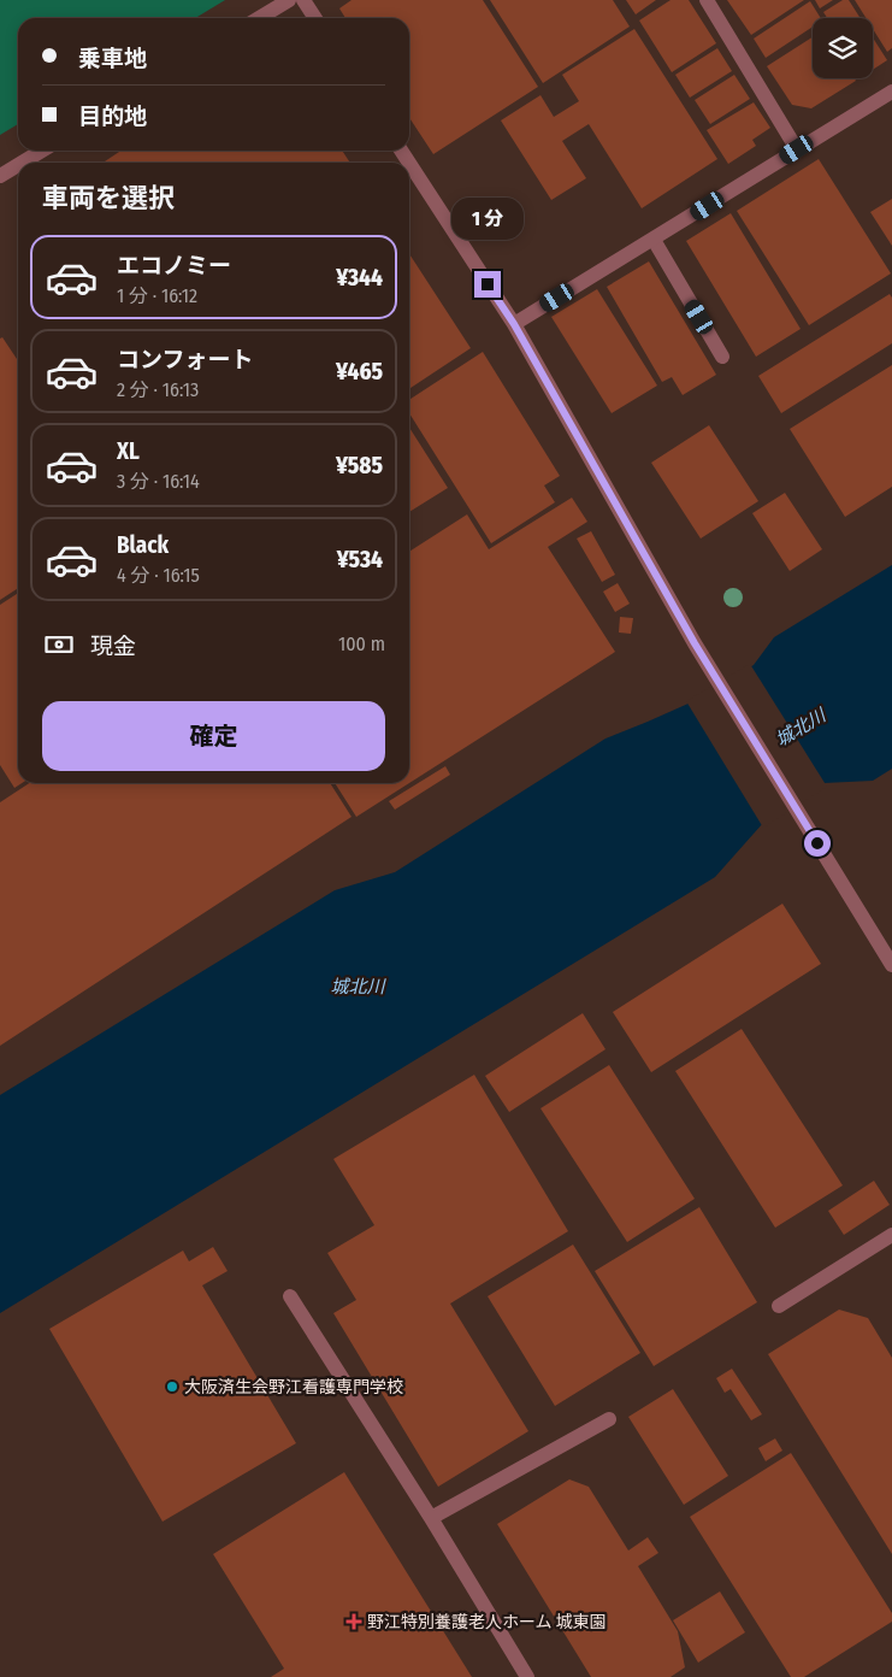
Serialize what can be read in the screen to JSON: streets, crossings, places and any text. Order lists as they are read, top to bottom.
{
  "water": ["城北川"],
  "places": {
    "other": ["大阪済生会野江看護専門学校"],
    "health": ["野江特別養護老人ホーム 城東園"]
  },
  "page": {
    "banner": ["乗車地", "目的地"],
    "heading": "車両を選択",
    "bubble": "1 分",
    "list": [
      {
        "name": "エコノミー",
        "note": "1 分 · 16:12",
        "value": "¥344"
      },
      {
        "name": "コンフォート",
        "note": "2 分 · 16:13",
        "value": "¥465"
      },
      {
        "name": "XL",
        "note": "3 分 · 16:14",
        "value": "¥585"
      },
      {
        "name": "Black",
        "note": "4 分 · 16:15",
        "value": "¥534"
      }
    ],
    "pay": ["現金", "100 m"],
    "buttons": "確定"
  }
}
